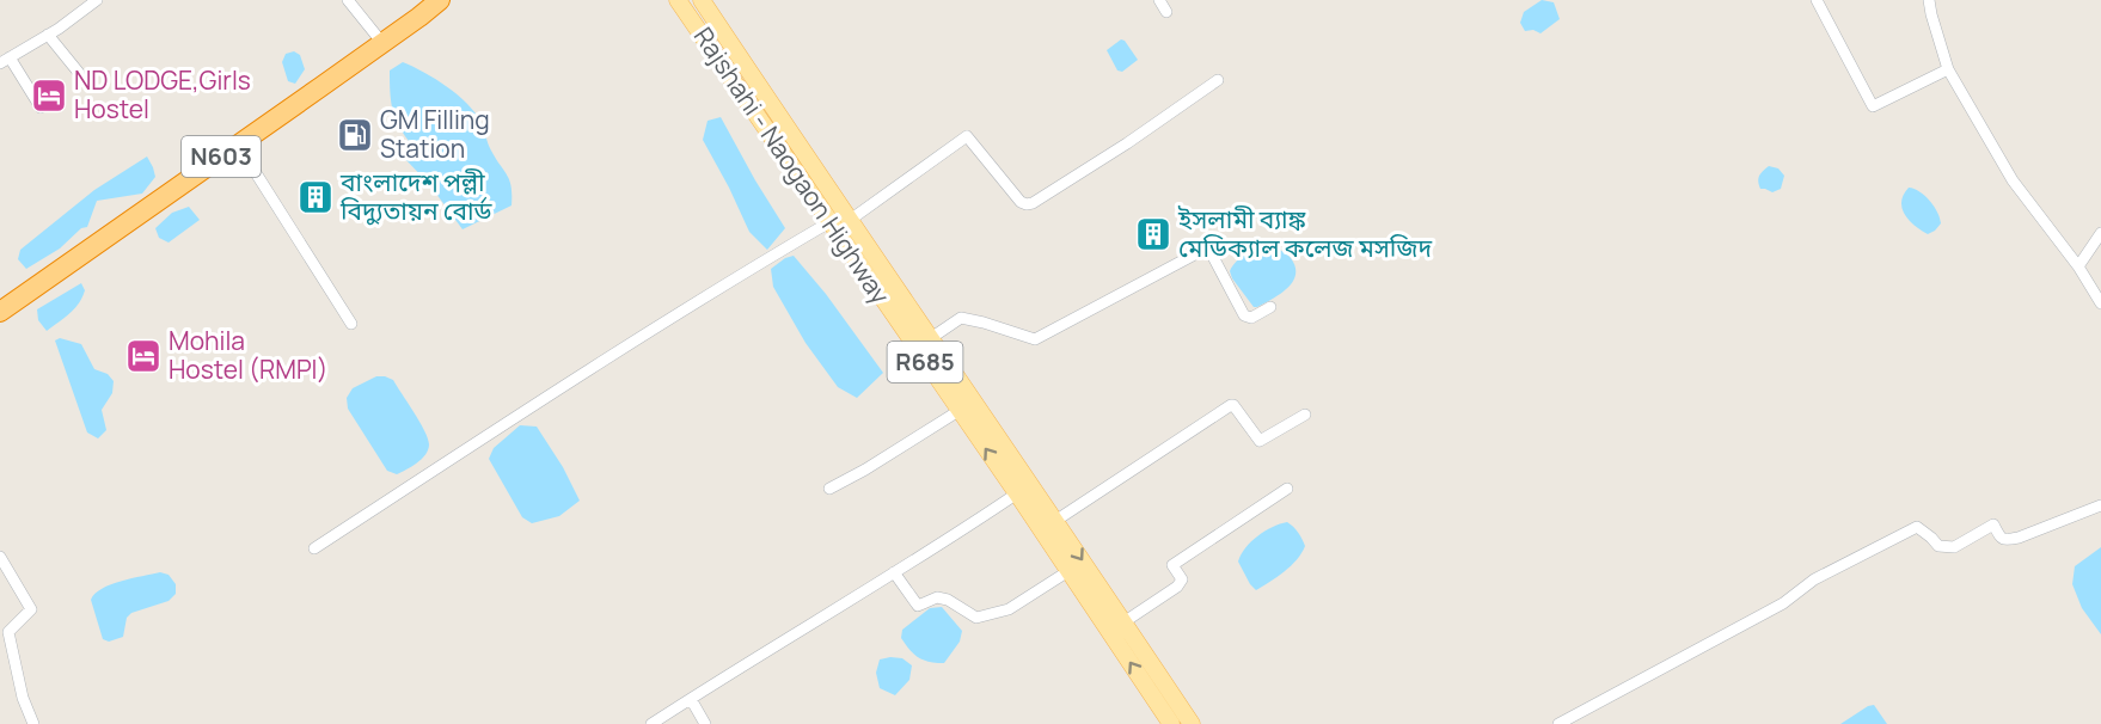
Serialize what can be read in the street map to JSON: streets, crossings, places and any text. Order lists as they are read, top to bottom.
{
  "streets": {
    "highway": ["N603"],
    "main road": ["Rajshahi - Naogaon Highway", "R685"]
  },
  "places": {
    "hotel": ["ND LODGE,Girls Hostel", "Mohila Hostel (RMPI)"],
    "fuel station": ["GM Filling Station"],
    "building": ["বাংলাদেশ পল্লী বিদ্যুতায়ন বোর্ড", "ইসলামী ব্যাঙ্ক মেডিক্যাল কলেজ মসজিদ"]
  }
}
